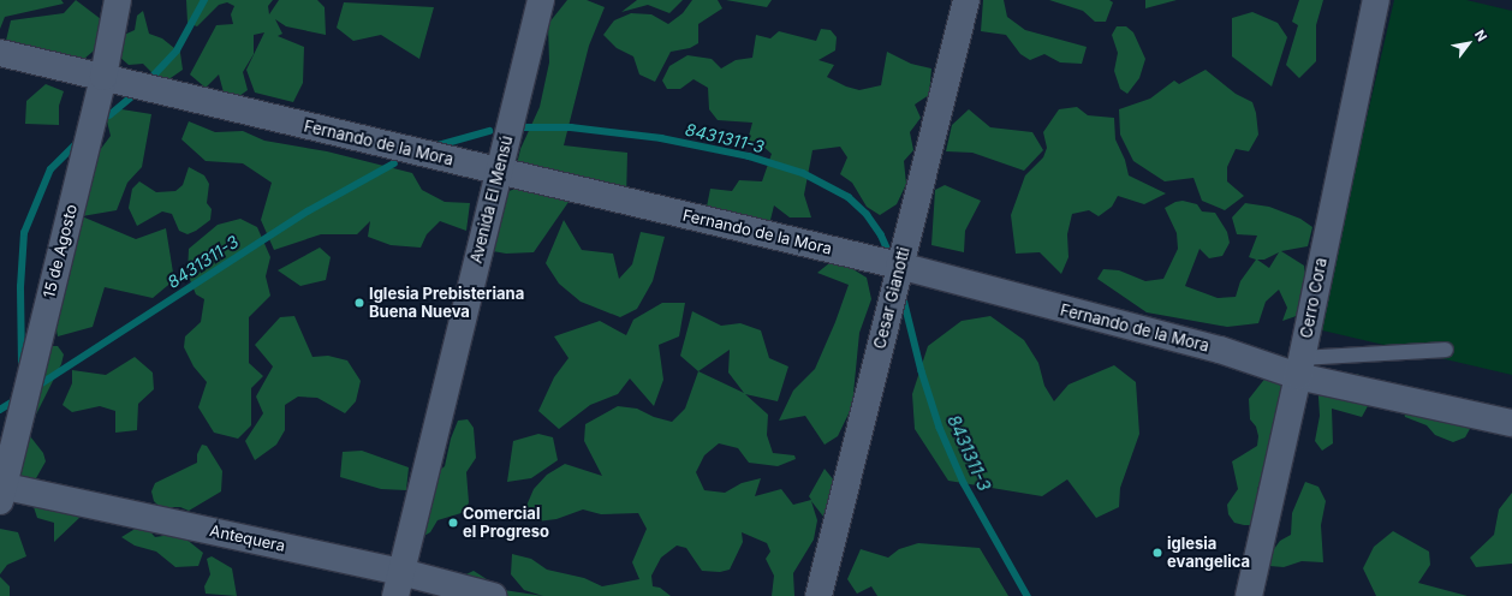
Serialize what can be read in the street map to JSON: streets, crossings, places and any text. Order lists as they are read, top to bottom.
{
  "streets": {
    "street": [
      "Fernando de la Mora",
      "Avenida El Mensú",
      "15 de Agosto",
      "Cesar Gianotti",
      "Cerro Cora",
      "Antequera"
    ]
  },
  "crossings": [
    ["Fernando de la Mora", "Avenida El Mensú"],
    ["Fernando de la Mora", "15 de Agosto"],
    ["Fernando de la Mora", "Cesar Gianotti"],
    ["Fernando de la Mora", "Cerro Cora"],
    ["Avenida El Mensú", "Antequera"],
    ["15 de Agosto", "Antequera"]
  ],
  "water": ["8431311-3"],
  "places": ["Iglesia Prebisteriana Buena Nueva", "Comercial el Progreso", "iglesia evangelica"],
  "north": "top right"
}
